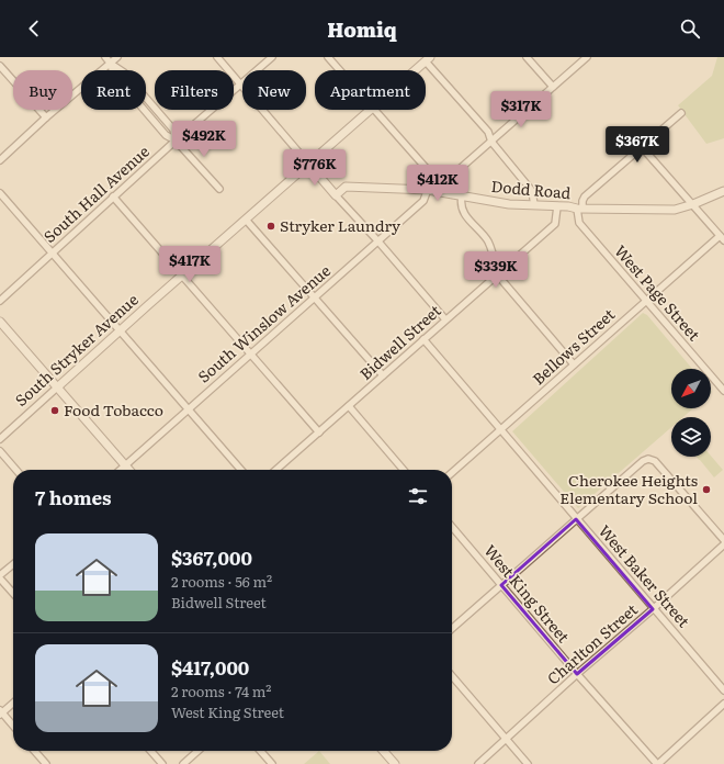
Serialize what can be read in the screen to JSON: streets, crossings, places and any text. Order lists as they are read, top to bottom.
{
  "streets": {
    "street": [
      "Dodd Road",
      "South Hall Avenue",
      "West Page Street",
      "South Winslow Avenue",
      "Bidwell Street",
      "Bellows Street",
      "South Stryker Avenue",
      "West Baker Street",
      "West King Street",
      "Charlton Street"
    ]
  },
  "crossings": [
    ["Dodd Road", "West Page Street"],
    ["Dodd Road", "South Winslow Avenue"],
    ["Dodd Road", "Bidwell Street"],
    ["West Page Street", "Bellows Street"],
    ["Bidwell Street", "West Baker Street"],
    ["Bellows Street", "West Baker Street"],
    ["West Baker Street", "Charlton Street"],
    ["West King Street", "Charlton Street"]
  ],
  "places": ["Stryker Laundry", "Food Tobacco", "Cherokee Heights Elementary School"],
  "north": "bottom left",
  "page": {
    "header": "Homiq",
    "chip": [
      "Buy",
      "Rent",
      "Filters",
      "New",
      "Apartment"
    ],
    "price": [
      "$317K",
      "$492K",
      "$367K",
      "$776K",
      "$412K",
      "$417K",
      "$339K"
    ],
    "heading": "7 homes",
    "list": [
      {
        "name": "$367,000",
        "note": "2 rooms · 56 m² · Bidwell Street"
      },
      {
        "name": "$417,000",
        "note": "2 rooms · 74 m² · West King Street"
      }
    ]
  }
}
